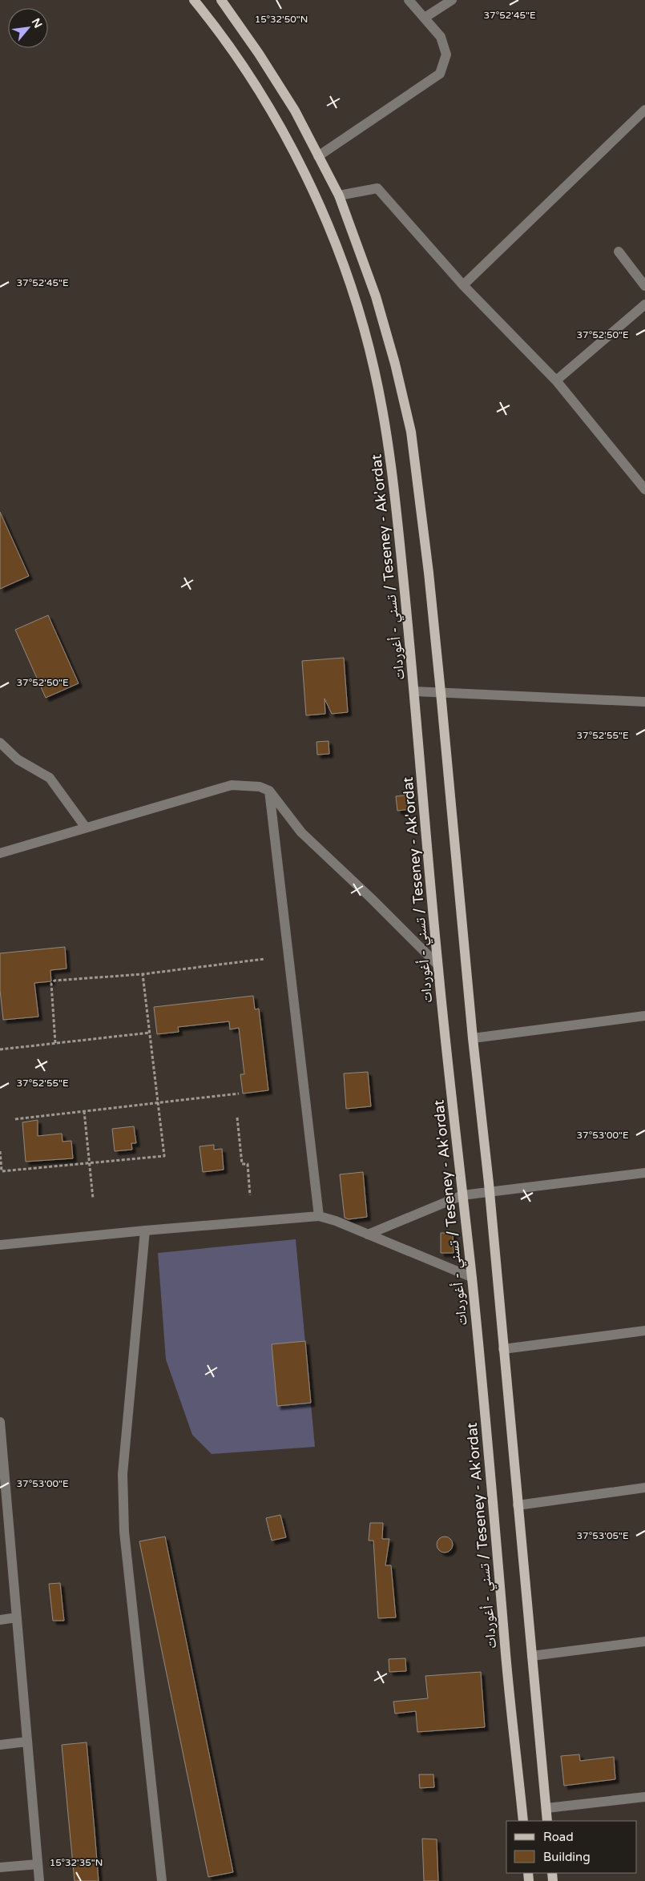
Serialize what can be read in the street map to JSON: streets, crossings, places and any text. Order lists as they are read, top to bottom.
{
  "streets": {
    "main road": ["تسني - أغوردات / Teseney - Ak'ordat"]
  },
  "legend": ["Road", "Building"],
  "north": "top right",
  "coordinates": [
    "37°52'45\"E",
    "15°32'50\"N",
    "37°52'50\"E",
    "37°52'55\"E",
    "37°53'00\"E",
    "37°53'05\"E",
    "15°32'35\"N"
  ]
}
